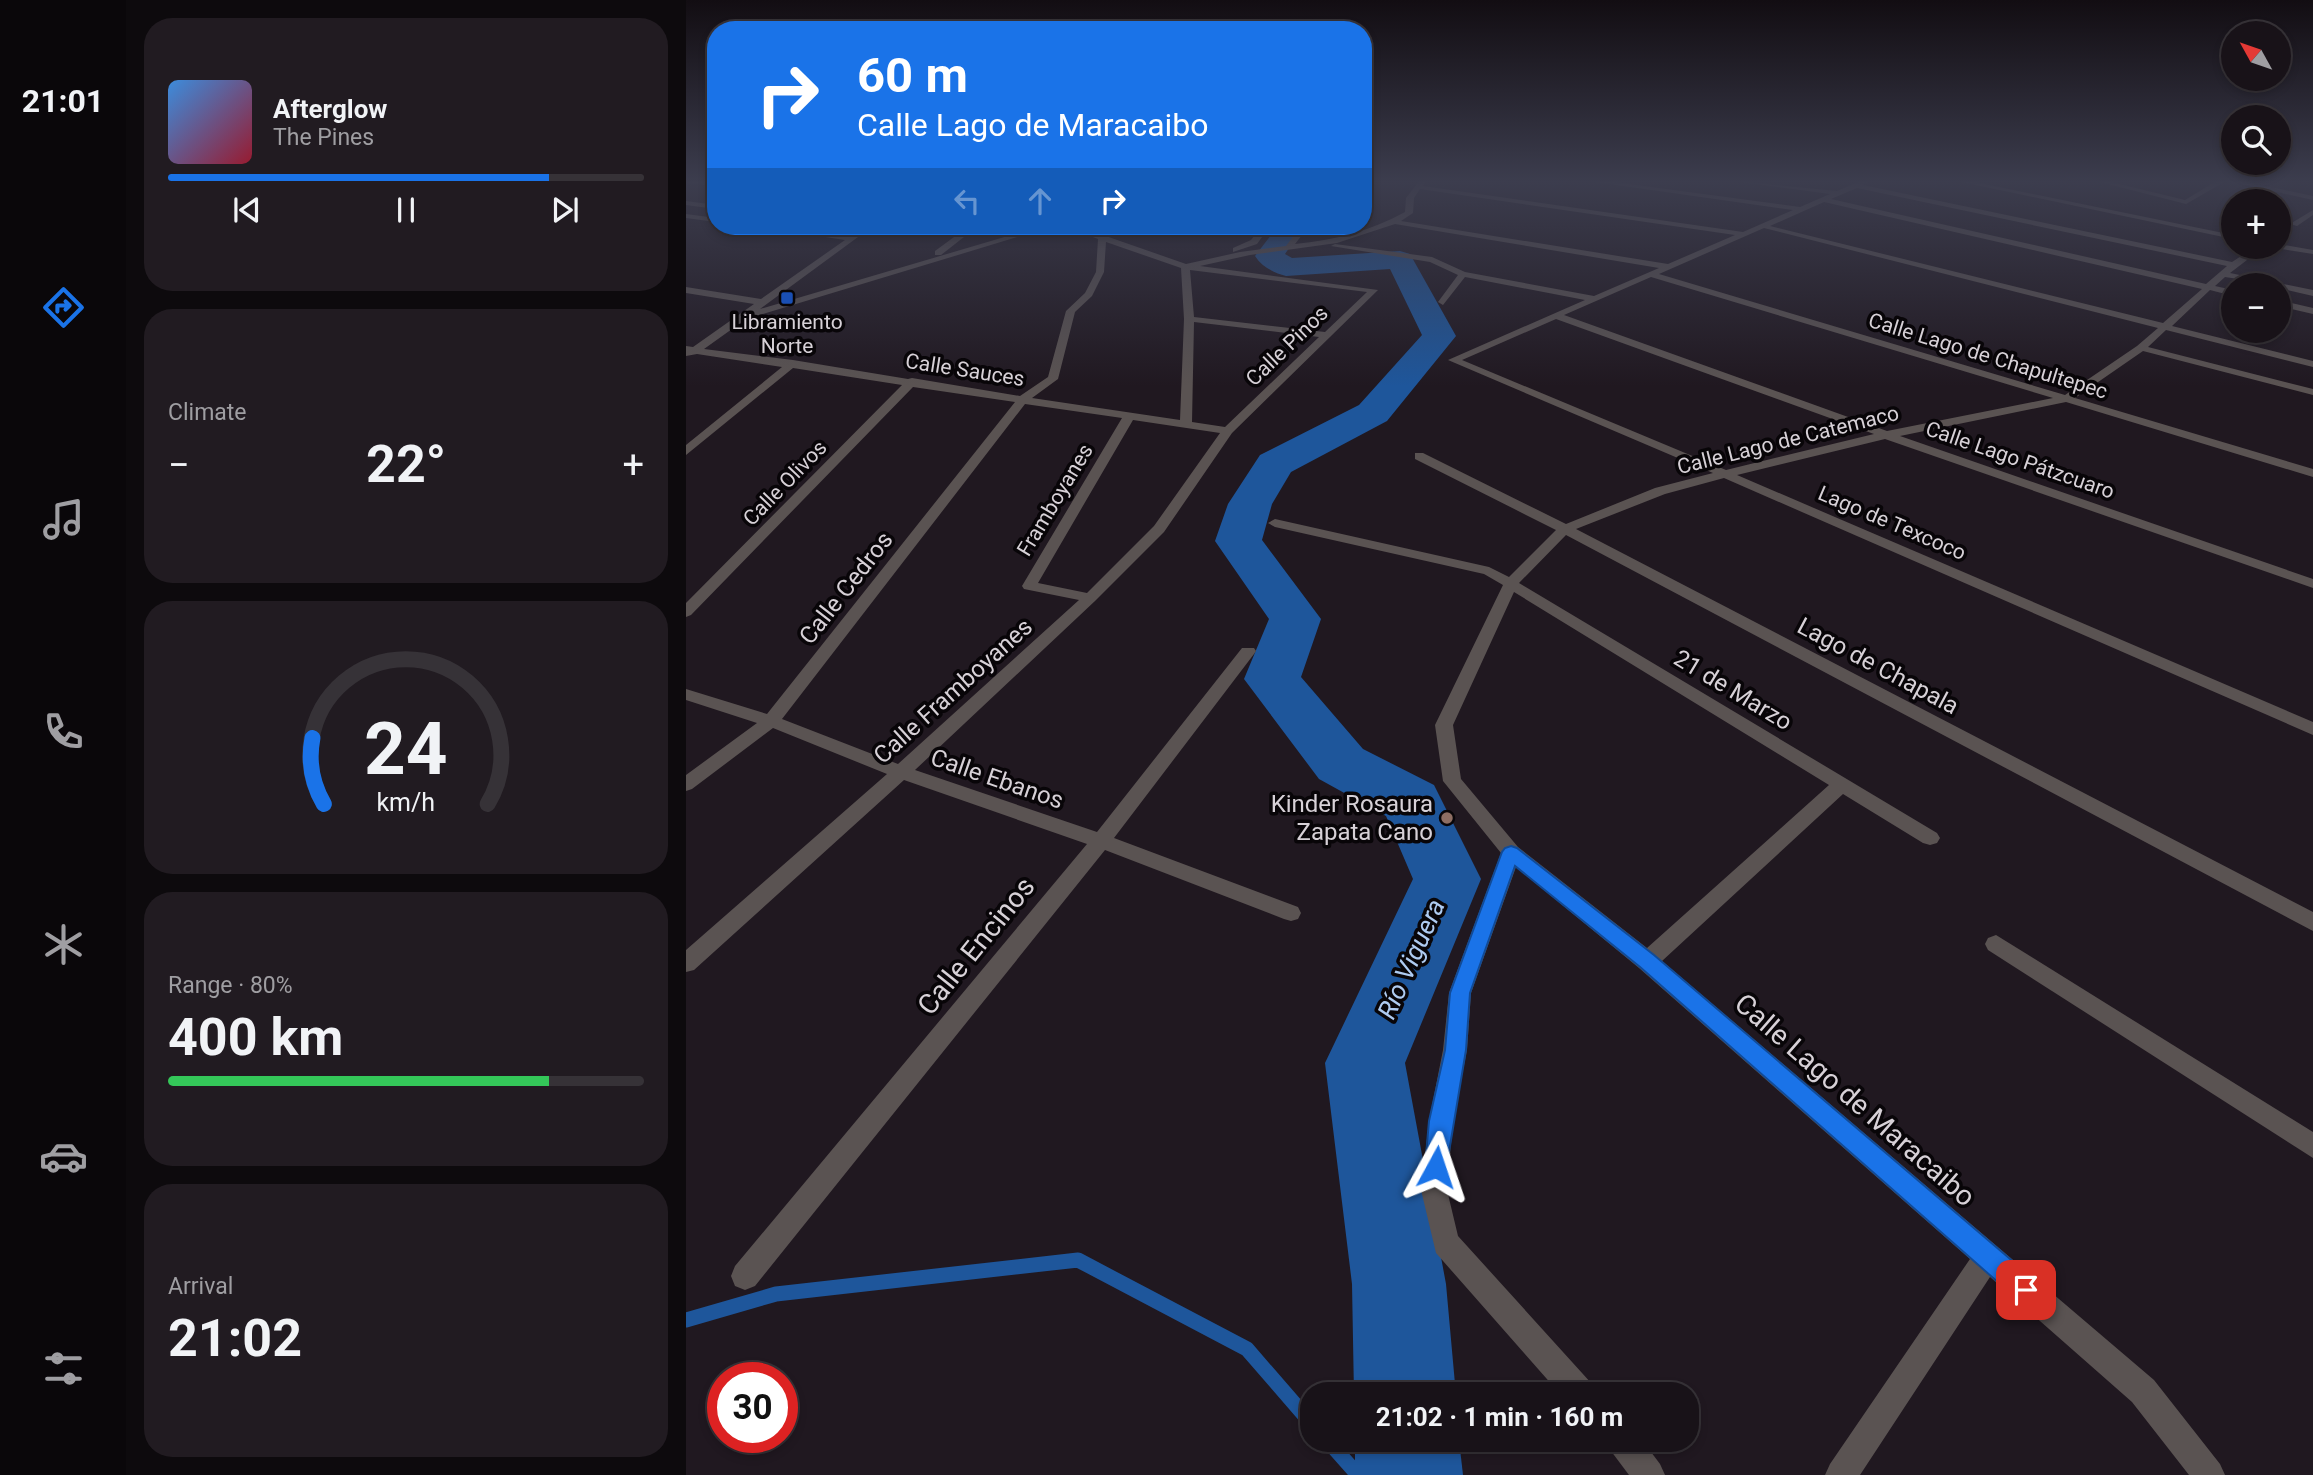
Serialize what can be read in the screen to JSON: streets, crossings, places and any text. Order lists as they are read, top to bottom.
{
  "streets": {
    "street": [
      "Calle Pinos",
      "Calle Lago de Chapultepec",
      "Calle Sauces",
      "Calle Lago de Catemaco",
      "Calle Lago Pátzcuaro",
      "Calle Olivos",
      "Framboyanes",
      "Lago de Texcoco",
      "Calle Cedros",
      "Lago de Chapala",
      "21 de Marzo",
      "Calle Framboyanes",
      "Calle Ebanos",
      "Calle Encinos",
      "Calle Lago de Maracaibo"
    ]
  },
  "crossings": [
    ["Calle Pinos", "Calle Sauces"],
    ["Calle Pinos", "Calle Framboyanes"],
    ["Calle Lago de Chapultepec", "Calle Lago de Catemaco"],
    ["Calle Sauces", "Calle Olivos"],
    ["Calle Sauces", "Framboyanes"],
    ["Calle Sauces", "Calle Cedros"],
    ["Calle Sauces", "Calle Framboyanes"],
    ["Calle Lago de Catemaco", "Calle Lago Pátzcuaro"],
    ["Calle Lago de Catemaco", "Lago de Texcoco"],
    ["Calle Lago de Catemaco", "Lago de Chapala"],
    ["Calle Lago de Catemaco", "21 de Marzo"],
    ["Calle Lago de Catemaco", "Calle Lago de Maracaibo"],
    ["Calle Lago Pátzcuaro", "Lago de Texcoco"],
    ["Framboyanes", "Calle Framboyanes"],
    ["Calle Cedros", "Calle Ebanos"],
    ["Calle Framboyanes", "Calle Ebanos"],
    ["Calle Ebanos", "Calle Encinos"]
  ],
  "water": ["Río Viguera"],
  "places": {
    "transit": ["Libramiento Norte"],
    "other": ["Kinder Rosaura Zapata Cano"]
  },
  "north": "top left",
  "page": {
    "tabs": "21:01",
    "map_buttons": ["+", "−"],
    "turn": ["60 m", "Calle Lago de Maracaibo"],
    "song": ["Afterglow", "The Pines"],
    "tile": [
      "Climate",
      ["Range · 80%", "400 km"],
      ["Arrival", "21:02"]
    ],
    "heat": ["−", "22°", "+"],
    "limit": "30",
    "trip": "21:02 · 1 min · 160 m",
    "gauge": ["24", "km/h"]
  }
}
